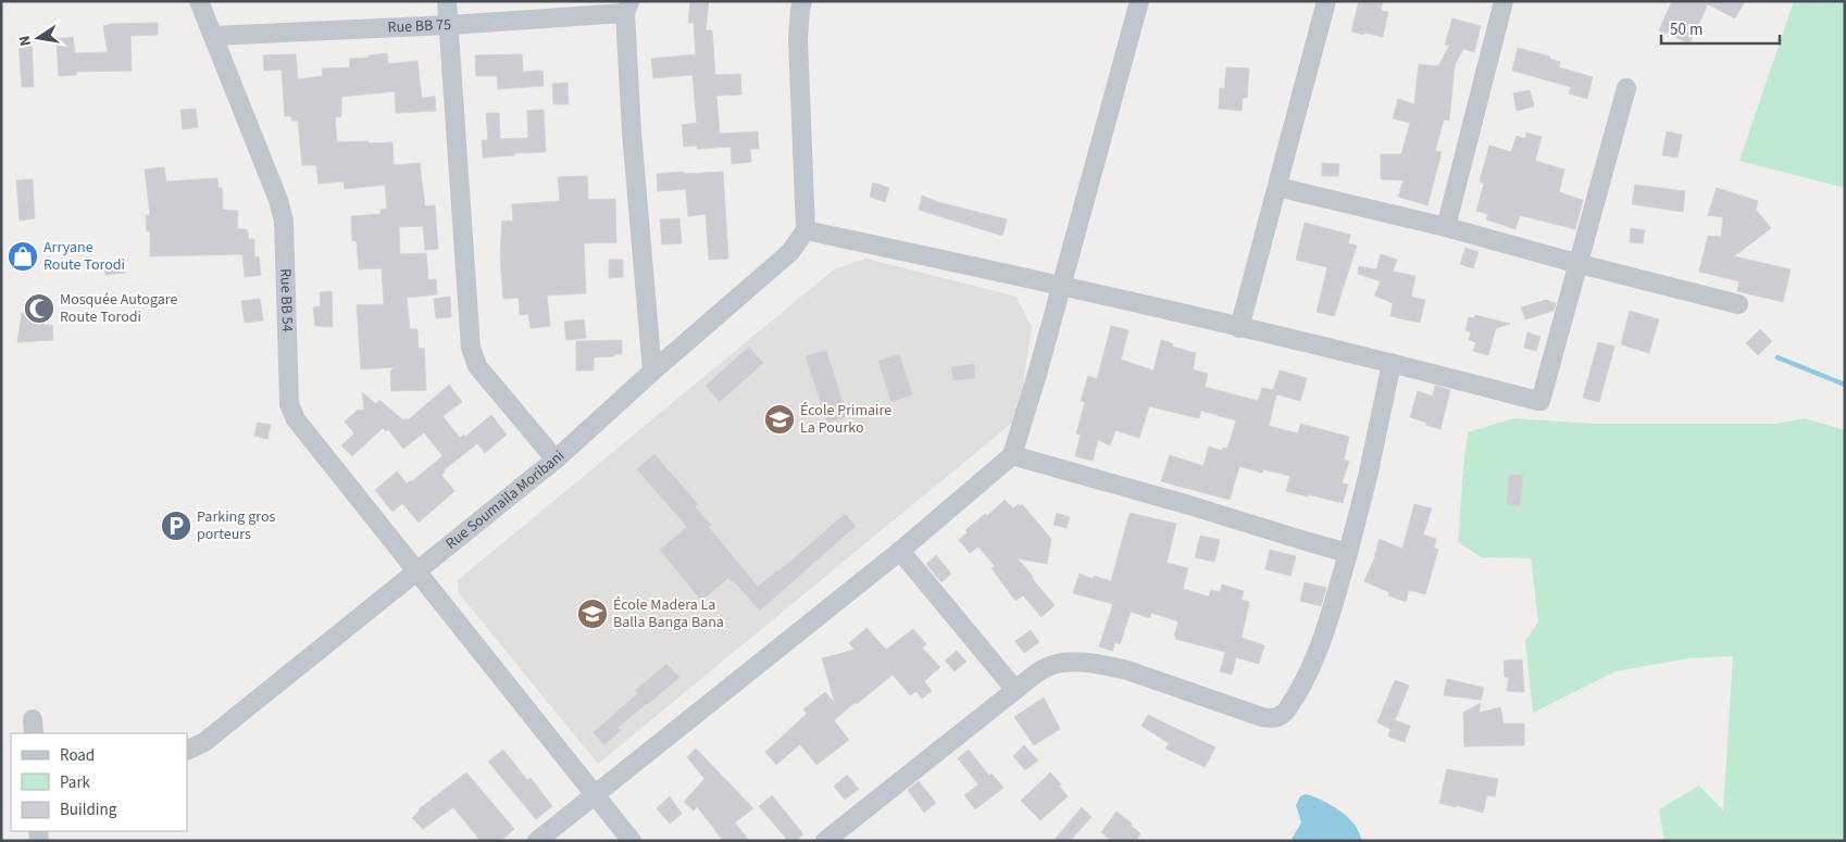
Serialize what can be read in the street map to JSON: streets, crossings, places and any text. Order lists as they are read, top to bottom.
{
  "streets": {
    "street": ["Rue BB 75", "Rue BB 54", "Rue Soumaila Moribani"]
  },
  "crossings": [
    ["Rue BB 75", "Rue BB 54"],
    ["Rue BB 54", "Rue Soumaila Moribani"]
  ],
  "places": {
    "shop": ["Arryane Route Torodi"],
    "mosque": ["Mosquée Autogare Route Torodi"],
    "school or university": ["École Primaire La Pourko", "École Madera La Balla Banga Bana"],
    "parking": ["Parking gros porteurs"]
  },
  "legend": ["Road", "Park", "Building"],
  "scale_bar": "50 m",
  "north": "left"
}
